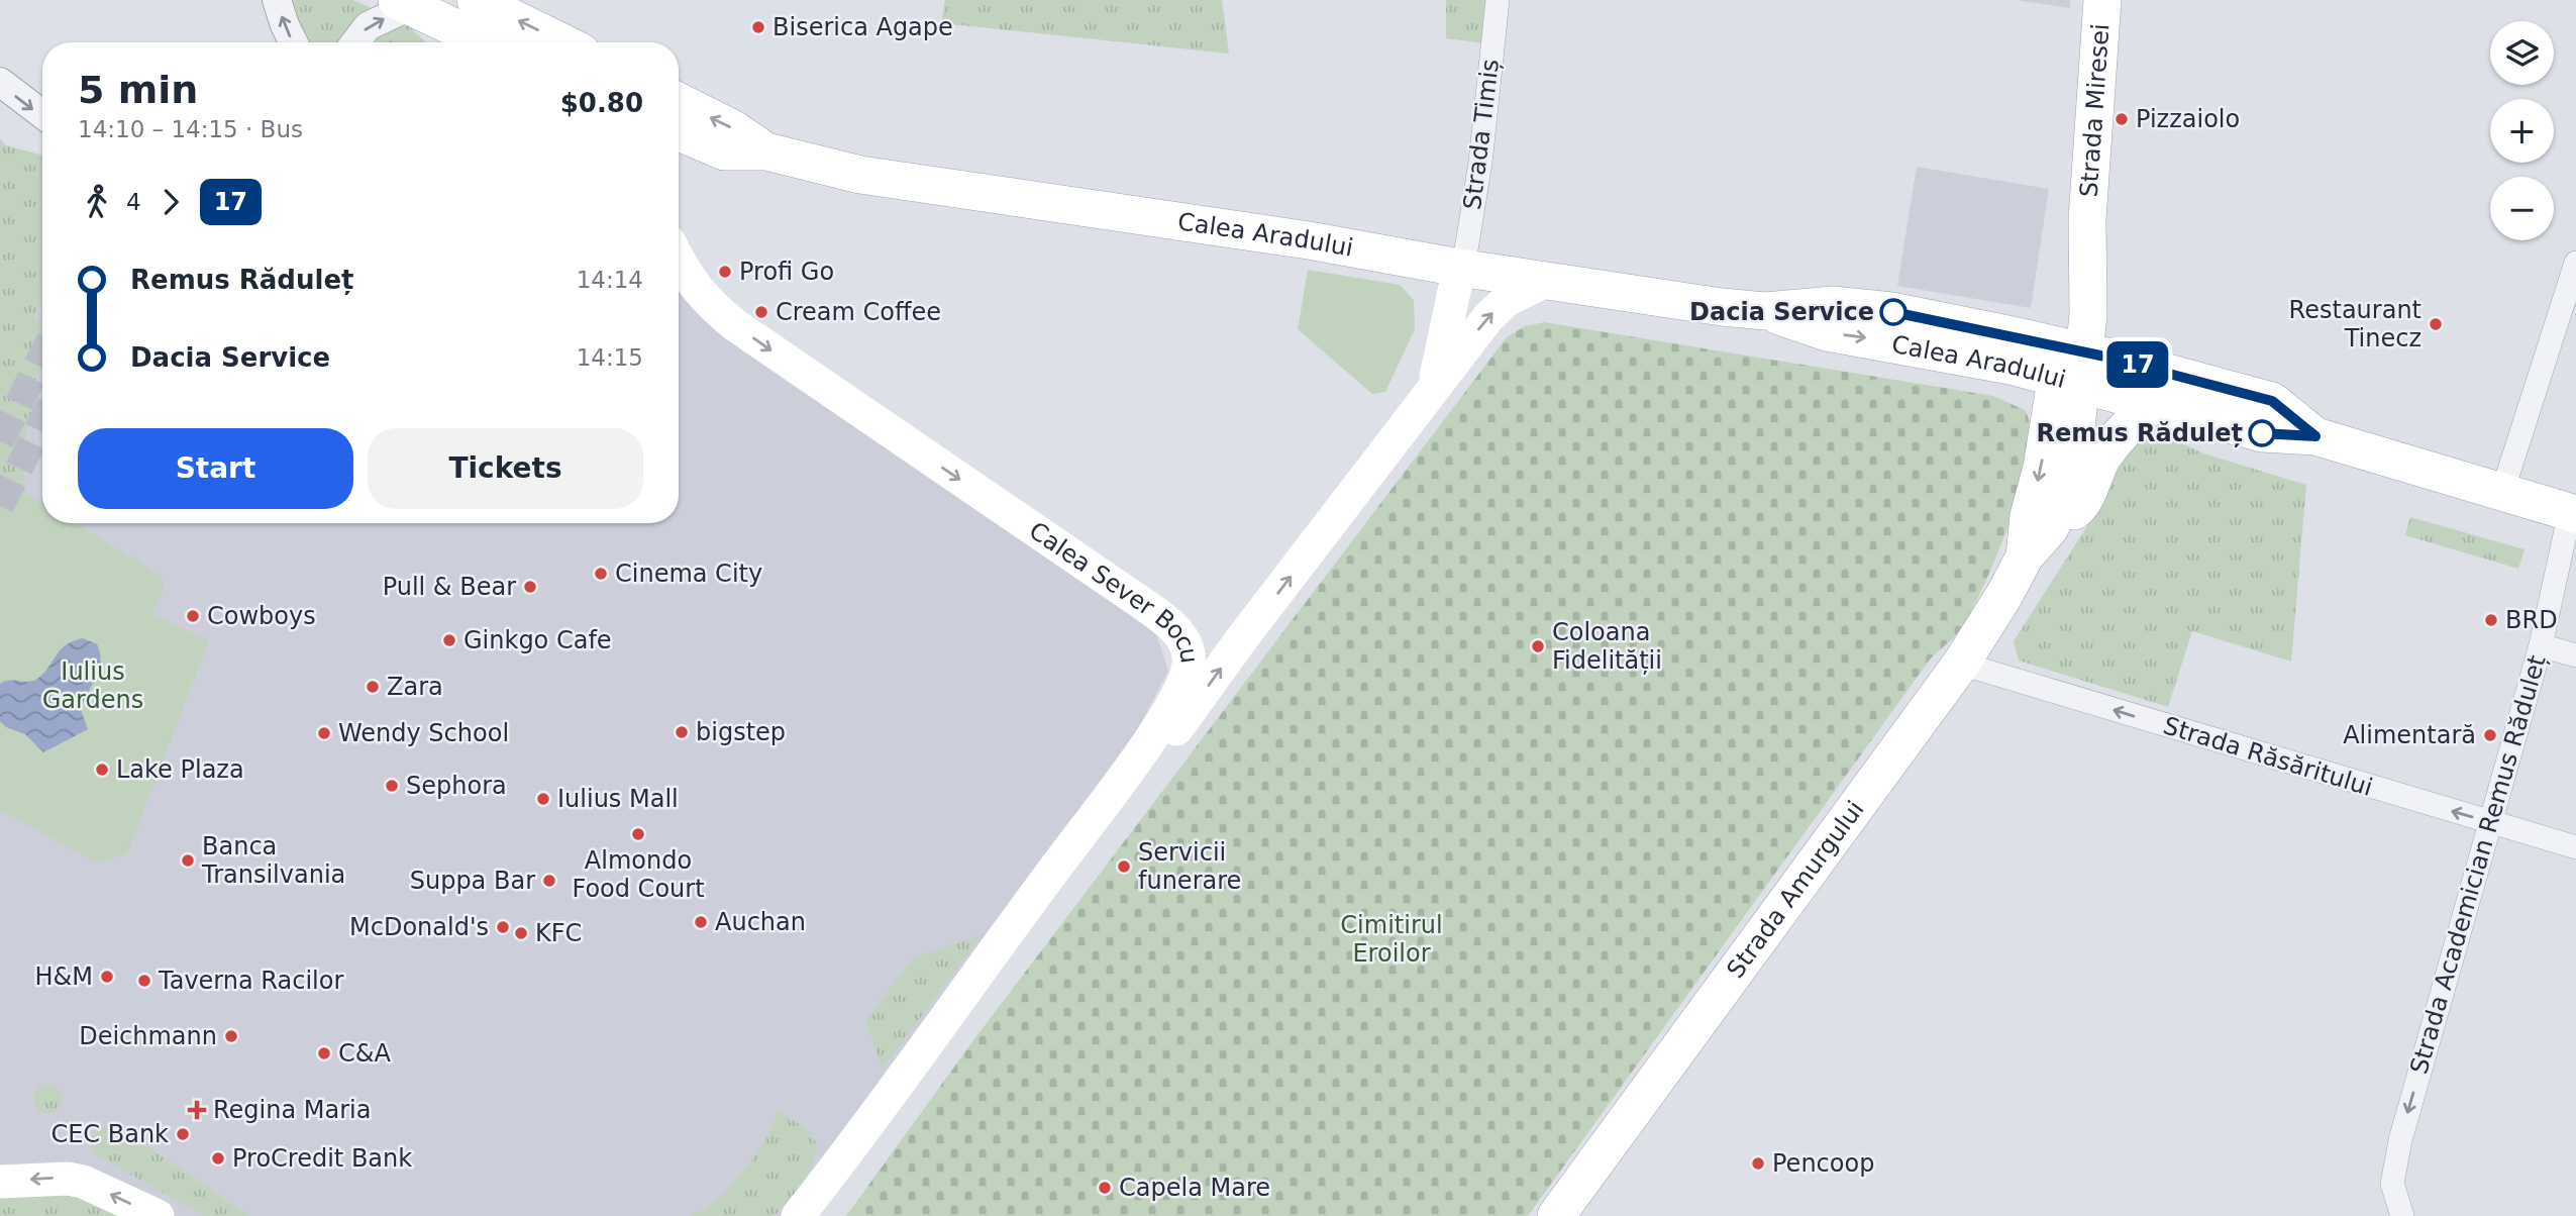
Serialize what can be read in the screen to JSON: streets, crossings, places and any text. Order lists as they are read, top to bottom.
{
  "streets": {
    "main road": [
      "Strada Miresei",
      "Calea Aradului",
      "Calea Sever Bocu",
      "Strada Amurgului"
    ],
    "street": ["Strada Timiș", "Strada Răsăritului", "Strada Academician Remus Răduleț"]
  },
  "crossings": [
    ["Strada Miresei", "Calea Aradului"],
    ["Strada Miresei", "Strada Amurgului"],
    ["Strada Timiș", "Calea Aradului"],
    ["Calea Aradului", "Calea Sever Bocu"],
    ["Calea Aradului", "Strada Academician Remus Răduleț"],
    ["Calea Aradului", "Strada Amurgului"],
    ["Strada Răsăritului", "Strada Academician Remus Răduleț"],
    ["Strada Răsăritului", "Strada Amurgului"]
  ],
  "one_way": ["Strada Răsăritului", "Strada Academician Remus Răduleț"],
  "parks": ["Iulius Gardens", "Cimitirul Eroilor"],
  "places": {
    "other": [
      "Biserica Agape",
      "Pizzaiolo",
      "Profi Go",
      "Cream Coffee",
      "Dacia Service",
      "Restaurant Tinecz",
      "Remus Răduleț",
      "Cinema City",
      "Pull & Bear",
      "Cowboys",
      "BRD",
      "Ginkgo Cafe",
      "Coloana Fidelității",
      "Zara",
      "bigstep",
      "Wendy School",
      "Alimentară",
      "Lake Plaza",
      "Sephora",
      "Iulius Mall",
      "Almondo Food Court",
      "Banca Transilvania",
      "Servicii funerare",
      "Suppa Bar",
      "Auchan",
      "McDonald's",
      "KFC",
      "H&M",
      "Taverna Racilor",
      "Deichmann",
      "C&A",
      "CEC Bank",
      "ProCredit Bank",
      "Pencoop",
      "Capela Mare"
    ],
    "health": ["Regina Maria"]
  },
  "lines": ["bus line 17"],
  "page": {
    "on_map": "17",
    "map_buttons": ["+", "−"],
    "heading": ["5 min", "14:10 – 14:15 · Bus", "$0.80"],
    "legs": ["4", "17"],
    "list": [
      {
        "name": "Remus Răduleț",
        "value": "14:14"
      },
      {
        "name": "Dacia Service",
        "value": "14:15"
      }
    ],
    "buttons": ["Start", "Tickets"]
  }
}
